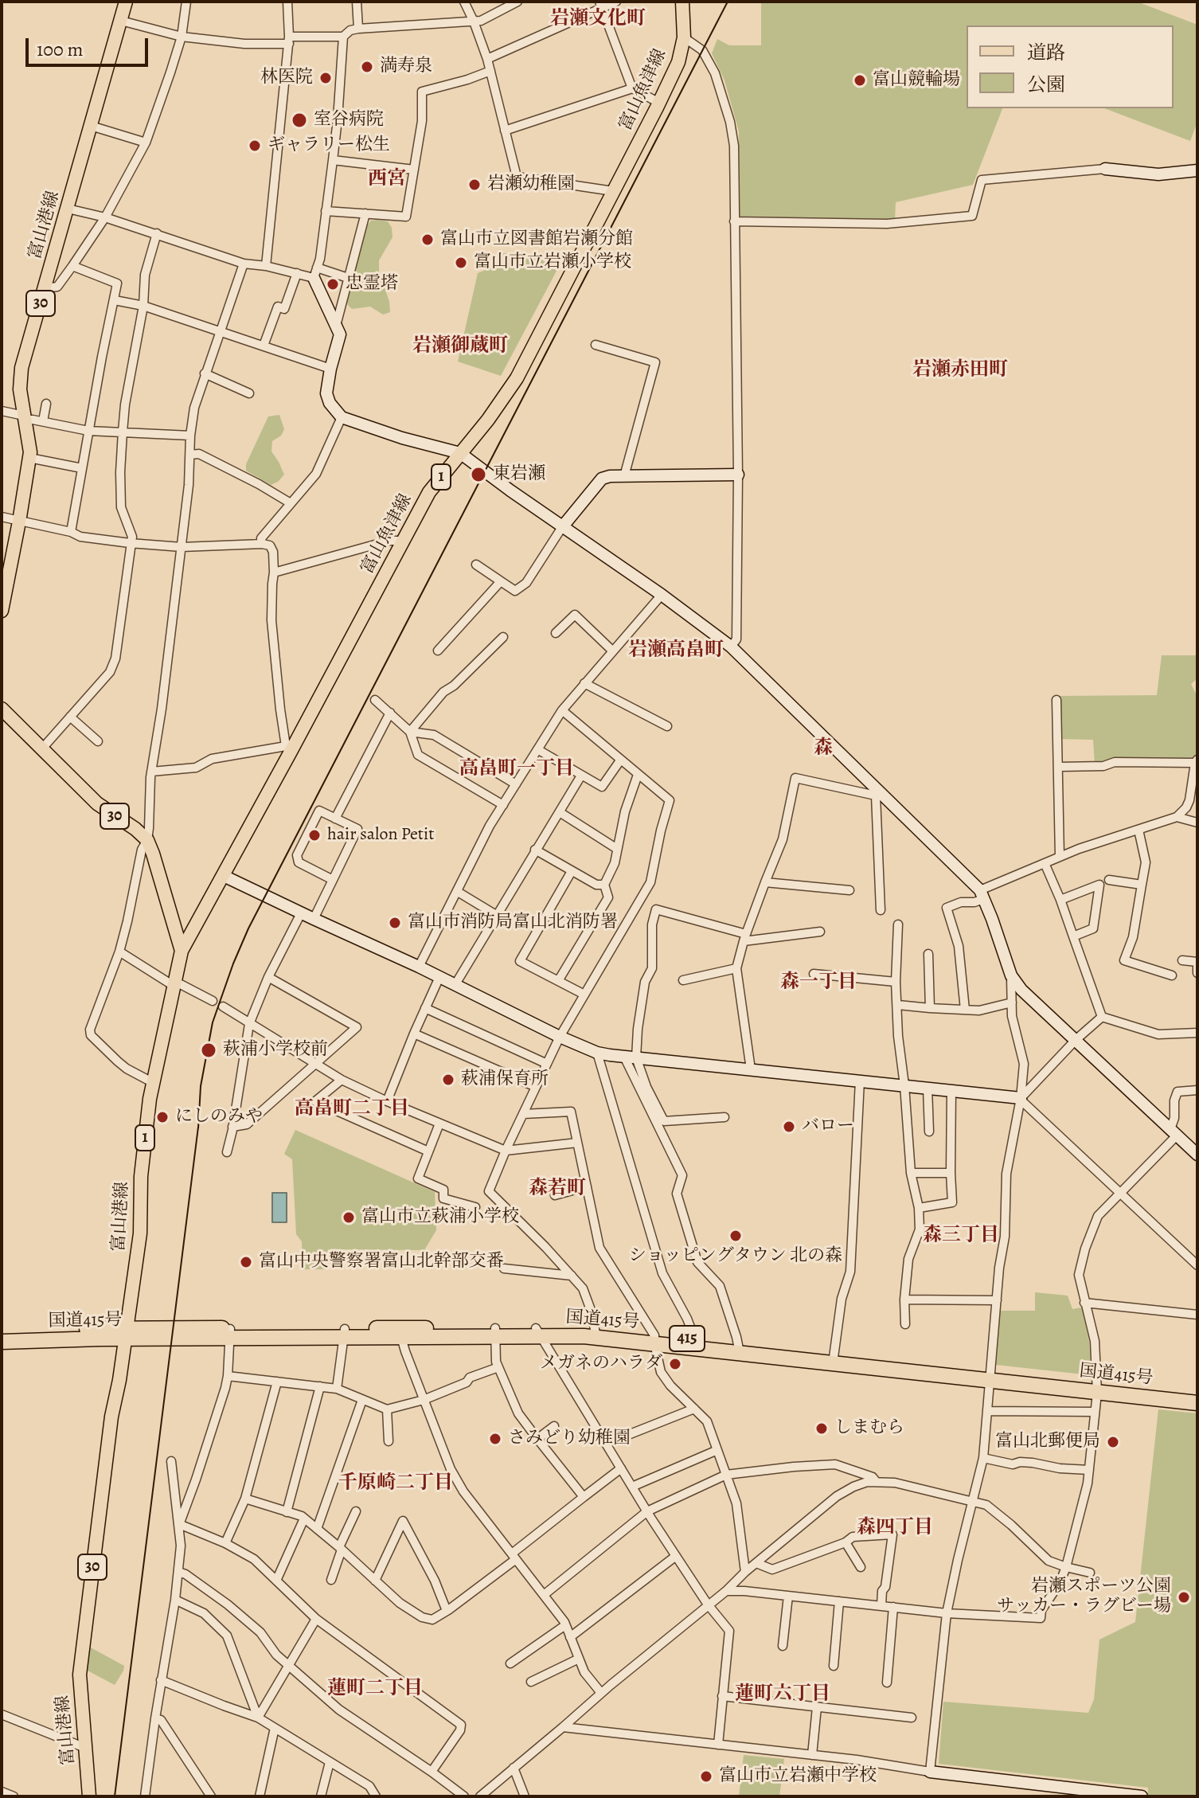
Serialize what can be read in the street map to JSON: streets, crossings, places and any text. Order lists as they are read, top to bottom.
{
  "streets": {
    "highway": ["国道415号", "415"],
    "main road": [
      "富山魚津線",
      "富山港線",
      "30",
      "1"
    ]
  },
  "crossings": [
    ["富山魚津線", "富山港線"],
    ["富山港線", "30"],
    ["富山港線", "国道415号"]
  ],
  "districts": [
    "岩瀬文化町",
    "西宮",
    "岩瀬御蔵町",
    "岩瀬赤田町",
    "岩瀬高畠町",
    "森",
    "高畠町一丁目",
    "森一丁目",
    "高畠町二丁目",
    "森若町",
    "森三丁目",
    "千原崎二丁目",
    "森四丁目",
    "蓮町二丁目",
    "蓮町六丁目"
  ],
  "places": [
    "満寿泉",
    "林医院",
    "富山競輪場",
    "室谷病院",
    "ギャラリー松生",
    "岩瀬幼稚園",
    "富山市立図書館岩瀬分館",
    "富山市立岩瀬小学校",
    "忠霊塔",
    "東岩瀬",
    "hair salon Petit",
    "富山市消防局富山北消防署",
    "萩浦小学校前",
    "萩浦保育所",
    "にしのみや",
    "バロー",
    "富山市立萩浦小学校",
    "ショッピングタウン 北の森",
    "富山中央警察署富山北幹部交番",
    "メガネのハラダ",
    "しまむら",
    "さみどり幼稚園",
    "富山北郵便局",
    "岩瀬スポーツ公園 サッカー・ラグビー場",
    "富山市立岩瀬中学校"
  ],
  "legend": ["道路", "公園"],
  "scale_bar": "100 m"
}
